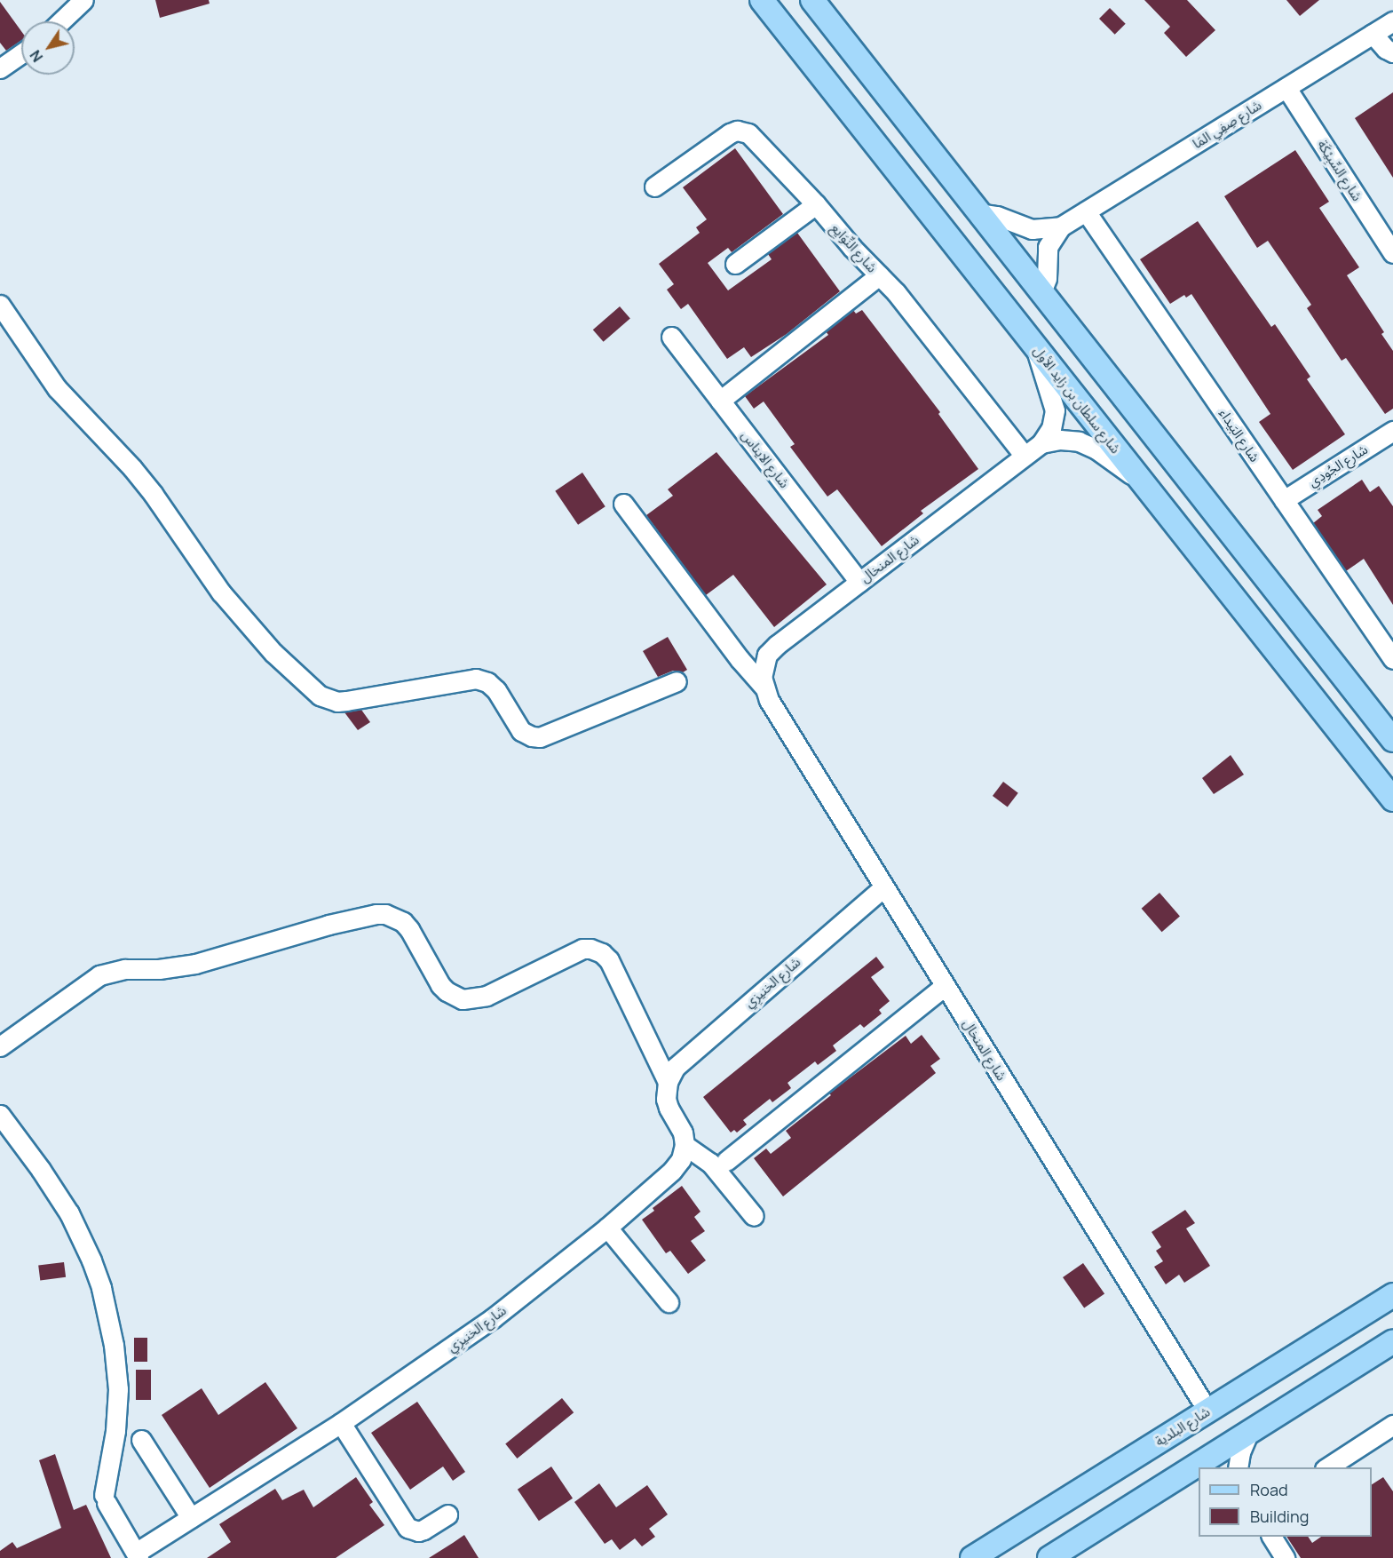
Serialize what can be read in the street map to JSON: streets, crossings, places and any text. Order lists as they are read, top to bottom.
{
  "streets": {
    "main road": ["شارع سلطان بن زايد الأول", "شارع البلدية"],
    "street": [
      "شارع صِفِي المَا",
      "شارع السِّبِيْكَة",
      "شارع النِّوَايِع",
      "شارع البَيداء",
      "شارع الايناس",
      "شارع الجُودِي",
      "شارع المنخال",
      "شارع الخنيزِي"
    ]
  },
  "crossings": [
    ["شارع صِفِي المَا", "شارع السِّبِيْكَة"],
    ["شارع صِفِي المَا", "شارع البَيداء"],
    ["شارع النِّوَايِع", "شارع المنخال"],
    ["شارع سلطان بن زايد الأول", "شارع المنخال"],
    ["شارع البَيداء", "شارع الجُودِي"],
    ["شارع الايناس", "شارع المنخال"],
    ["شارع المنخال", "شارع الخنيزِي"],
    ["شارع المنخال", "شارع البلدية"]
  ],
  "legend": ["Road", "Building"],
  "north": "bottom left"
}
